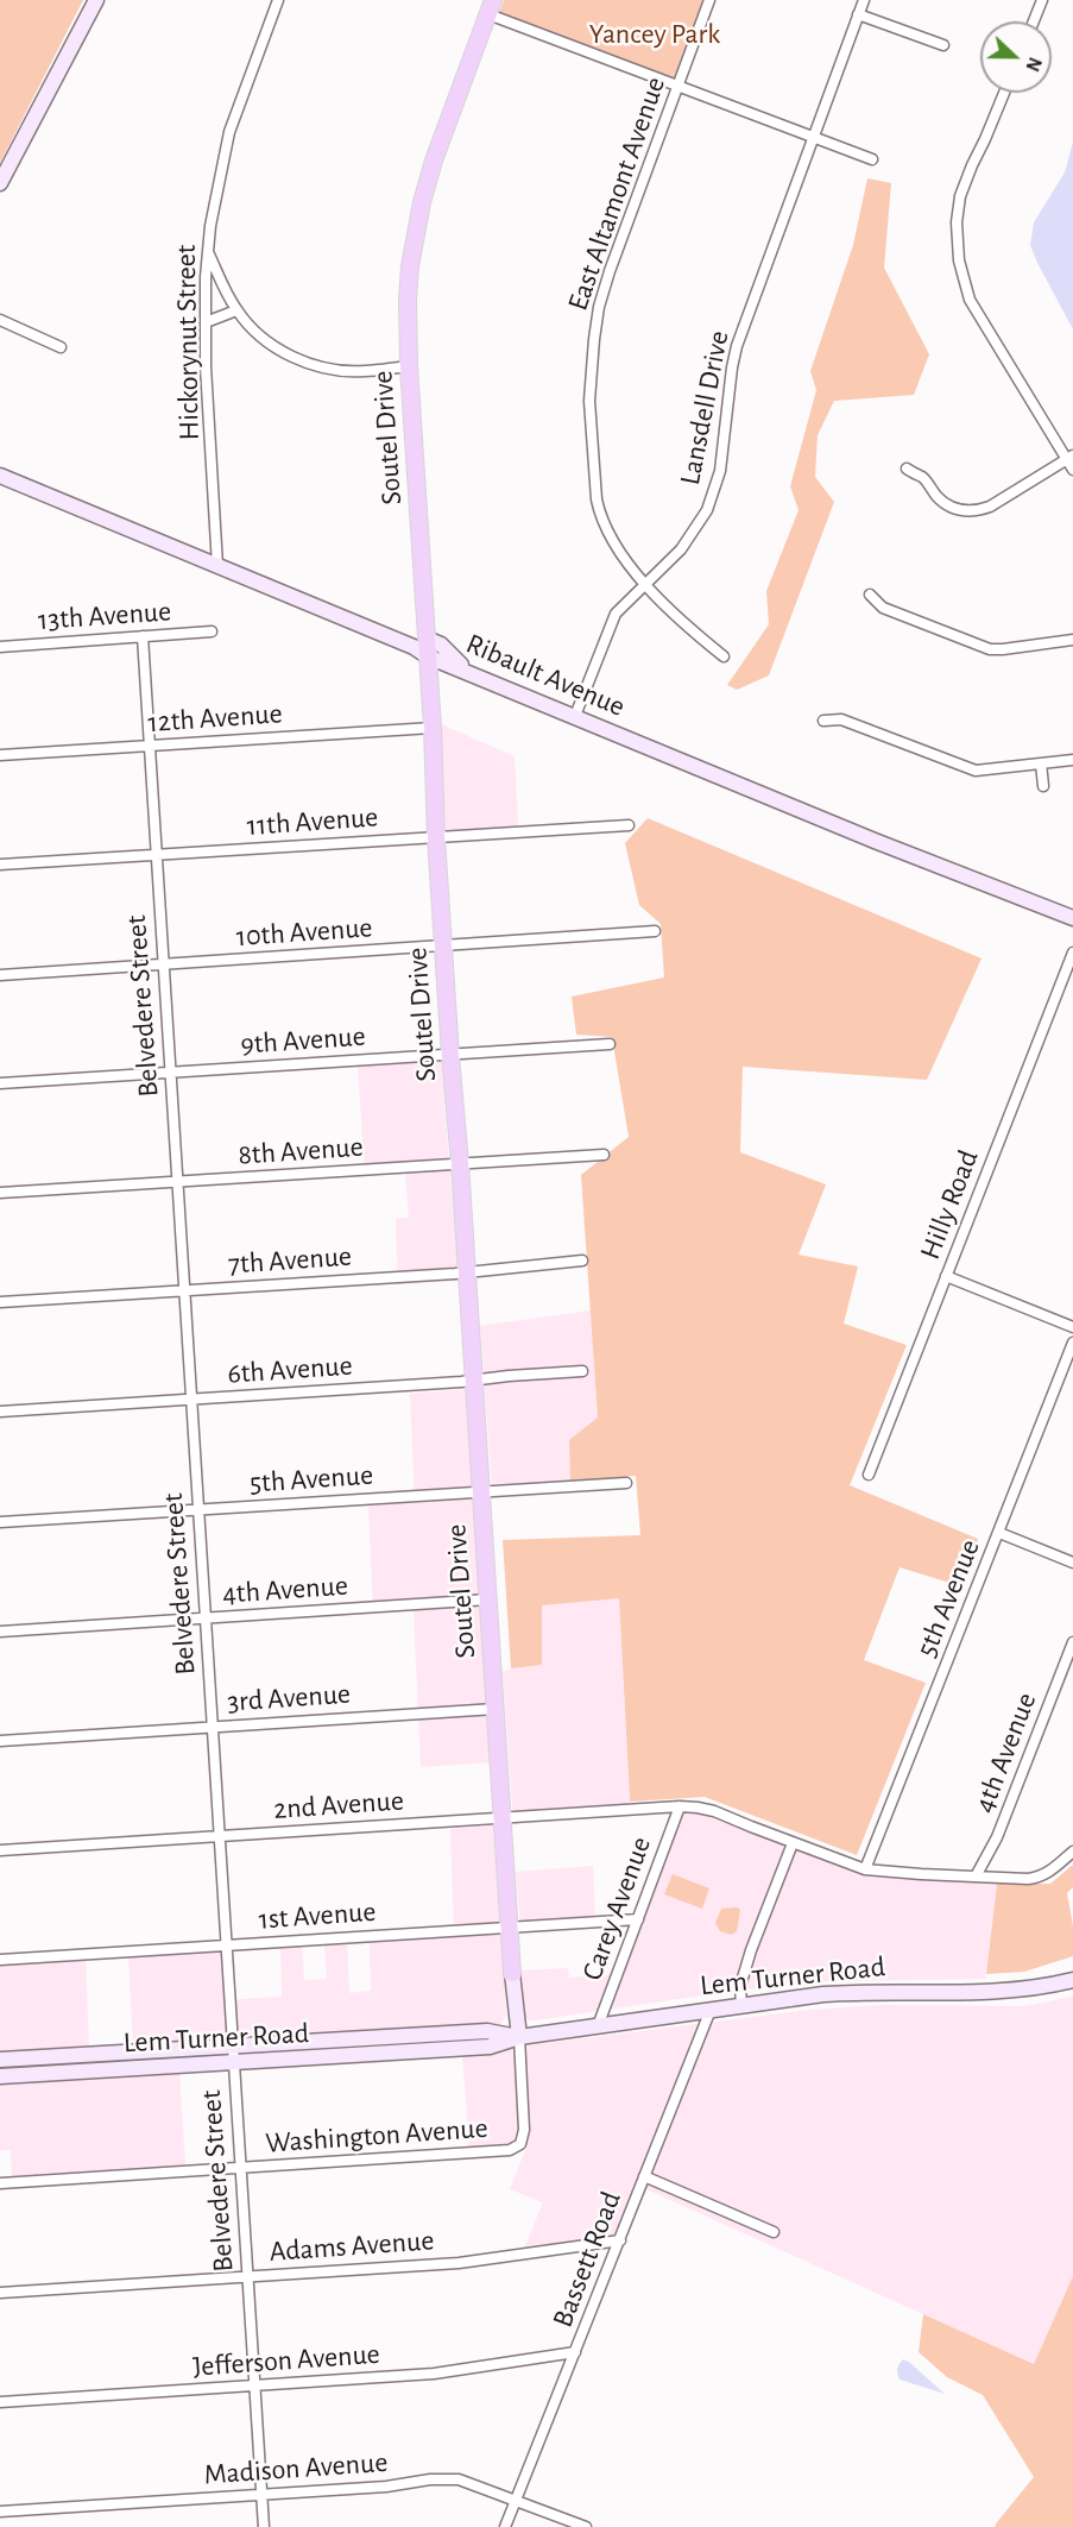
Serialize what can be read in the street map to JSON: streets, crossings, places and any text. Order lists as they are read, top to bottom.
{
  "streets": {
    "main road": ["Soutel Drive", "Ribault Avenue", "Lem Turner Road"],
    "street": [
      "East Altamont Avenue",
      "Hickorynut Street",
      "Lansdell Drive",
      "13th Avenue",
      "12th Avenue",
      "11th Avenue",
      "10th Avenue",
      "Belvedere Street",
      "9th Avenue",
      "8th Avenue",
      "Hilly Road",
      "7th Avenue",
      "6th Avenue",
      "5th Avenue",
      "4th Avenue",
      "3rd Avenue",
      "2nd Avenue",
      "Carey Avenue",
      "1st Avenue",
      "Washington Avenue",
      "Adams Avenue",
      "Bassett Road",
      "Jefferson Avenue",
      "Madison Avenue"
    ]
  },
  "crossings": [
    ["East Altamont Avenue", "Lansdell Drive"],
    ["Hickorynut Street", "Ribault Avenue"],
    ["Lansdell Drive", "Ribault Avenue"],
    ["Soutel Drive", "Ribault Avenue"],
    ["Soutel Drive", "12th Avenue"],
    ["Soutel Drive", "11th Avenue"],
    ["Soutel Drive", "10th Avenue"],
    ["Soutel Drive", "9th Avenue"],
    ["Soutel Drive", "8th Avenue"],
    ["Soutel Drive", "7th Avenue"],
    ["Soutel Drive", "6th Avenue"],
    ["Soutel Drive", "5th Avenue"],
    ["Soutel Drive", "4th Avenue"],
    ["Soutel Drive", "3rd Avenue"],
    ["Soutel Drive", "2nd Avenue"],
    ["Soutel Drive", "1st Avenue"],
    ["Soutel Drive", "Lem Turner Road"],
    ["Soutel Drive", "Washington Avenue"],
    ["13th Avenue", "Belvedere Street"],
    ["12th Avenue", "Belvedere Street"],
    ["11th Avenue", "Belvedere Street"],
    ["10th Avenue", "Belvedere Street"],
    ["Belvedere Street", "9th Avenue"],
    ["Belvedere Street", "8th Avenue"],
    ["Belvedere Street", "7th Avenue"],
    ["Belvedere Street", "6th Avenue"],
    ["Belvedere Street", "5th Avenue"],
    ["Belvedere Street", "4th Avenue"],
    ["Belvedere Street", "3rd Avenue"],
    ["Belvedere Street", "2nd Avenue"],
    ["Belvedere Street", "1st Avenue"],
    ["Belvedere Street", "Lem Turner Road"],
    ["Belvedere Street", "Washington Avenue"],
    ["Belvedere Street", "Adams Avenue"],
    ["Belvedere Street", "Jefferson Avenue"],
    ["Belvedere Street", "Madison Avenue"],
    ["5th Avenue", "2nd Avenue"],
    ["4th Avenue", "2nd Avenue"],
    ["2nd Avenue", "Carey Avenue"],
    ["Carey Avenue", "1st Avenue"],
    ["Carey Avenue", "Lem Turner Road"],
    ["Lem Turner Road", "Washington Avenue"],
    ["Lem Turner Road", "Bassett Road"],
    ["Adams Avenue", "Bassett Road"],
    ["Bassett Road", "Jefferson Avenue"],
    ["Bassett Road", "Madison Avenue"]
  ],
  "parks": ["Yancey Park"],
  "north": "right"
}
